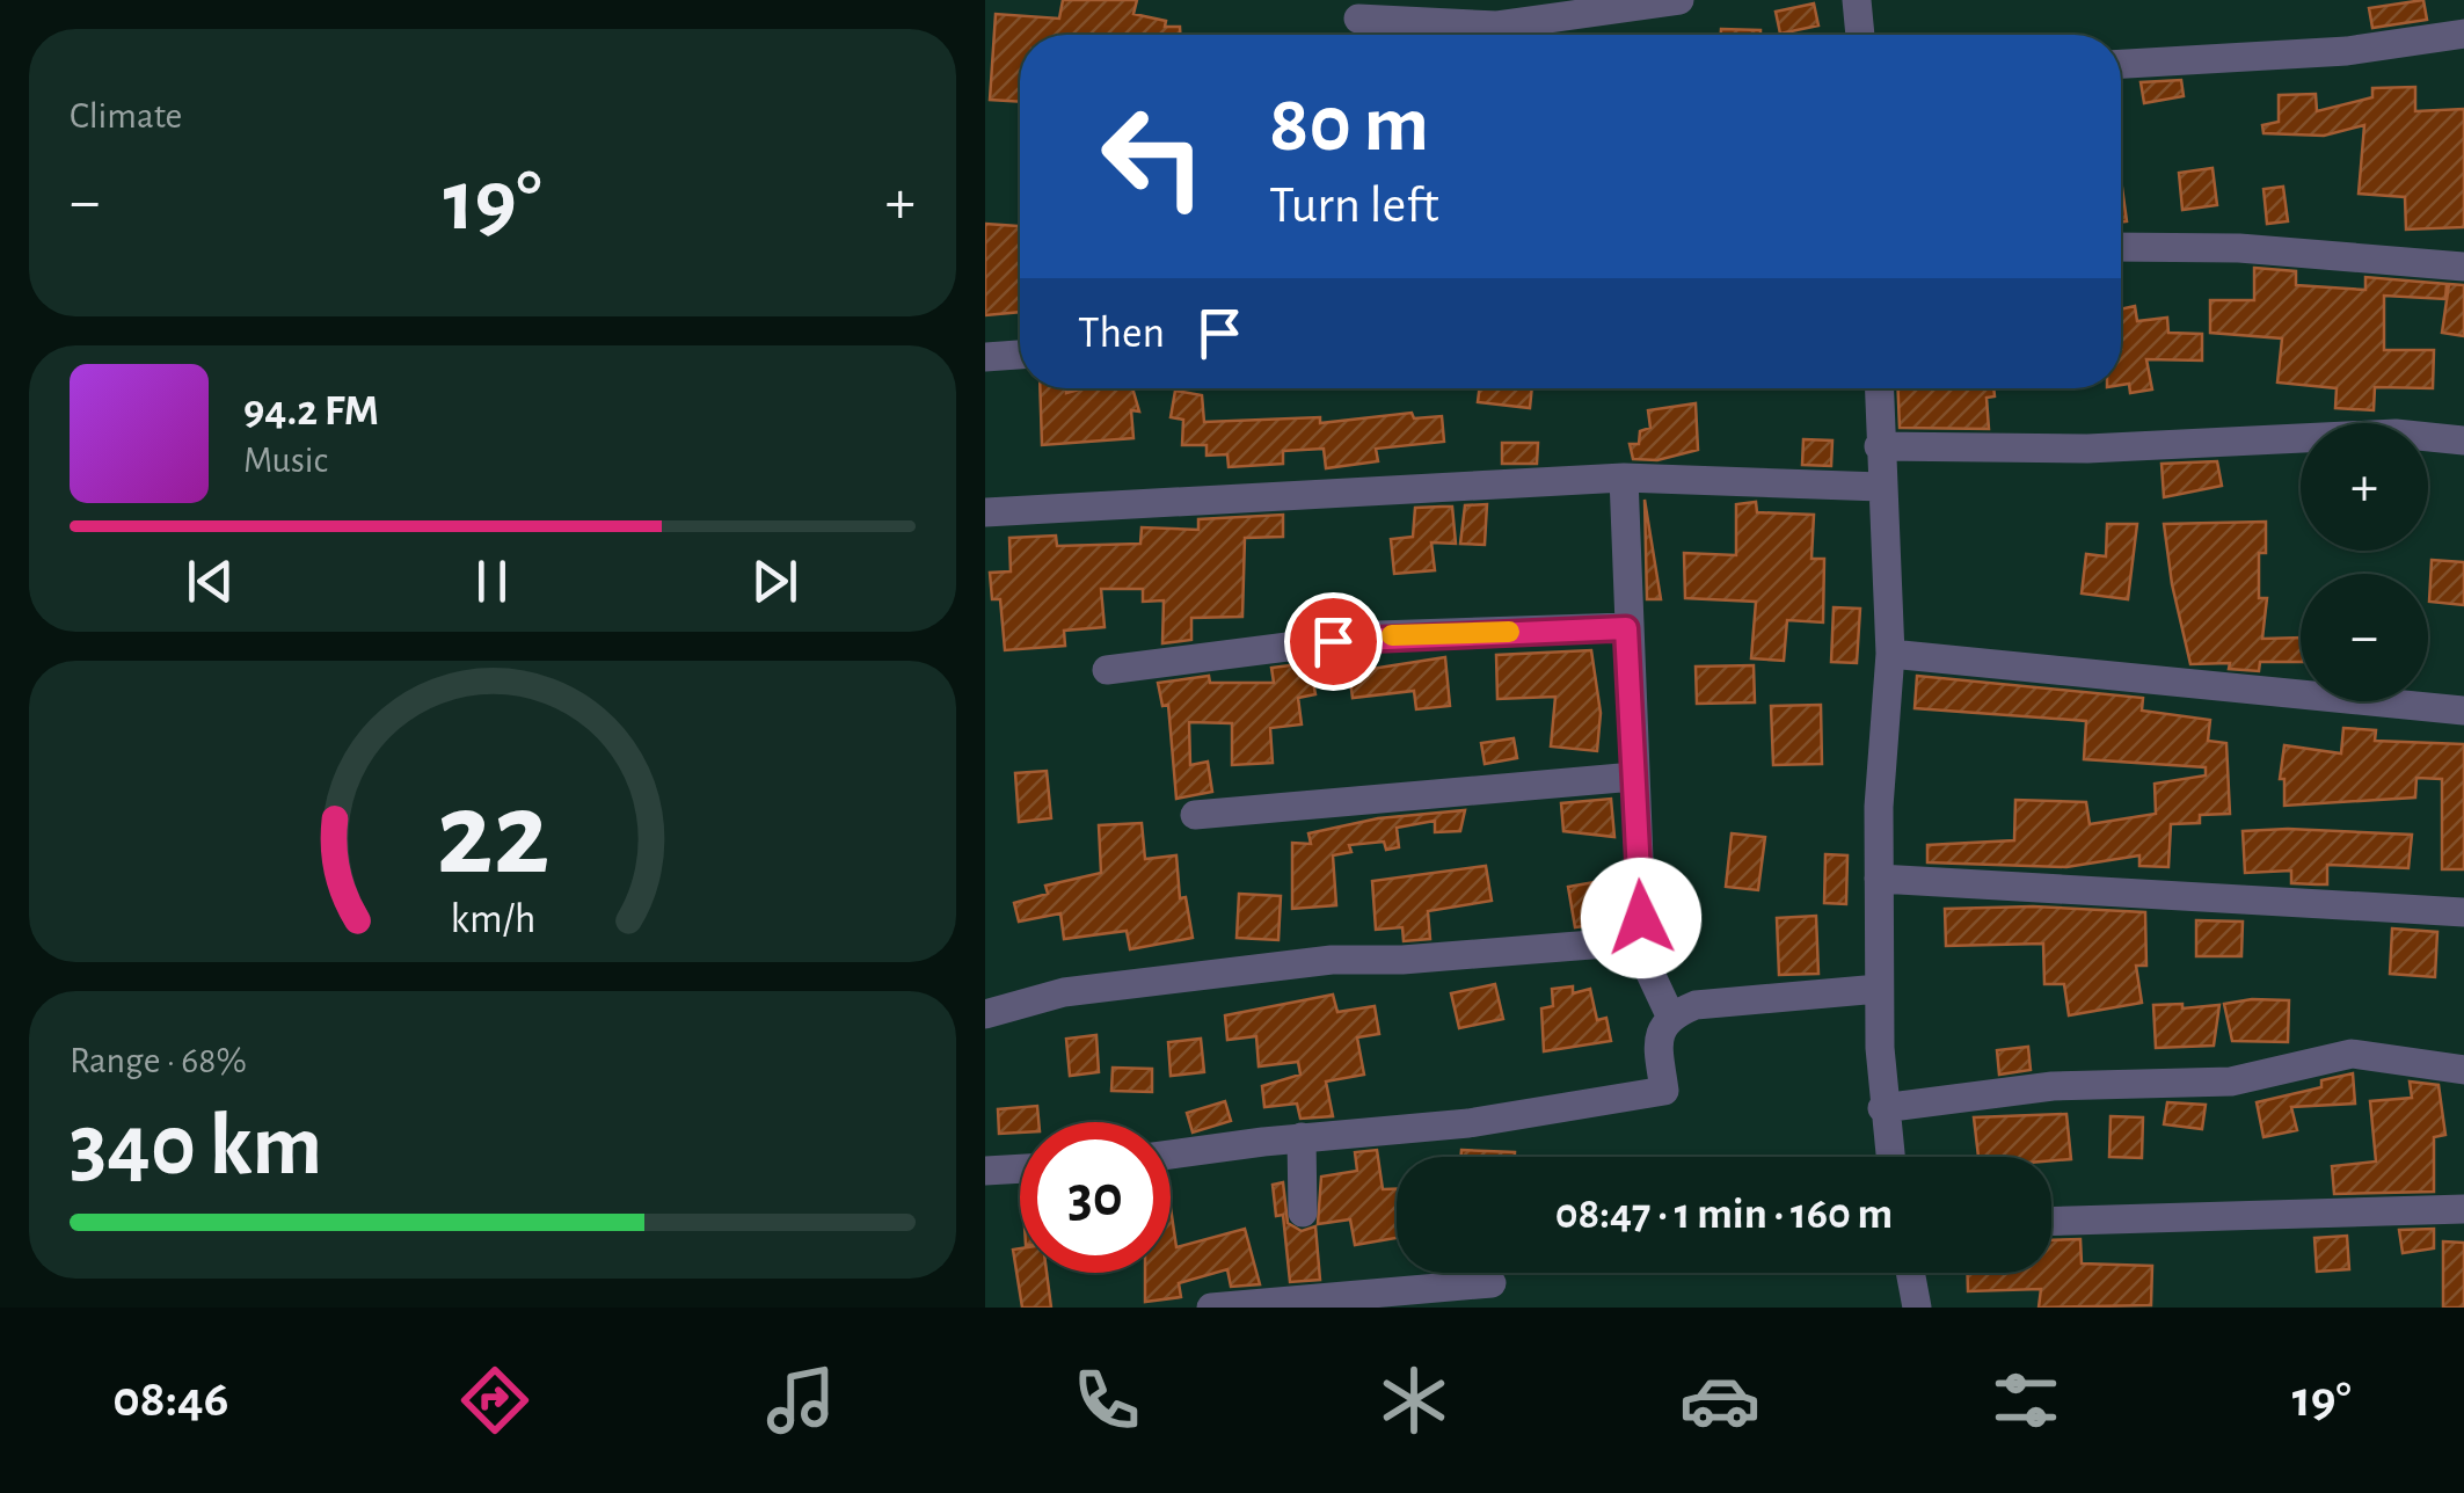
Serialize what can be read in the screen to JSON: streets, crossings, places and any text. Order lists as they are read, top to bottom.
{
  "page": {
    "tile": [
      "Climate",
      ["Range · 68%", "340 km"]
    ],
    "turn": ["80 m", "Turn left"],
    "heat": ["−", "19°", "+"],
    "then": "Then",
    "song": ["94.2 FM", "Music"],
    "map_buttons": ["+", "−"],
    "limit": "30",
    "trip": "08:47 · 1 min · 160 m",
    "tabs": ["08:46", "19°"],
    "gauge": ["22", "km/h"]
  }
}
